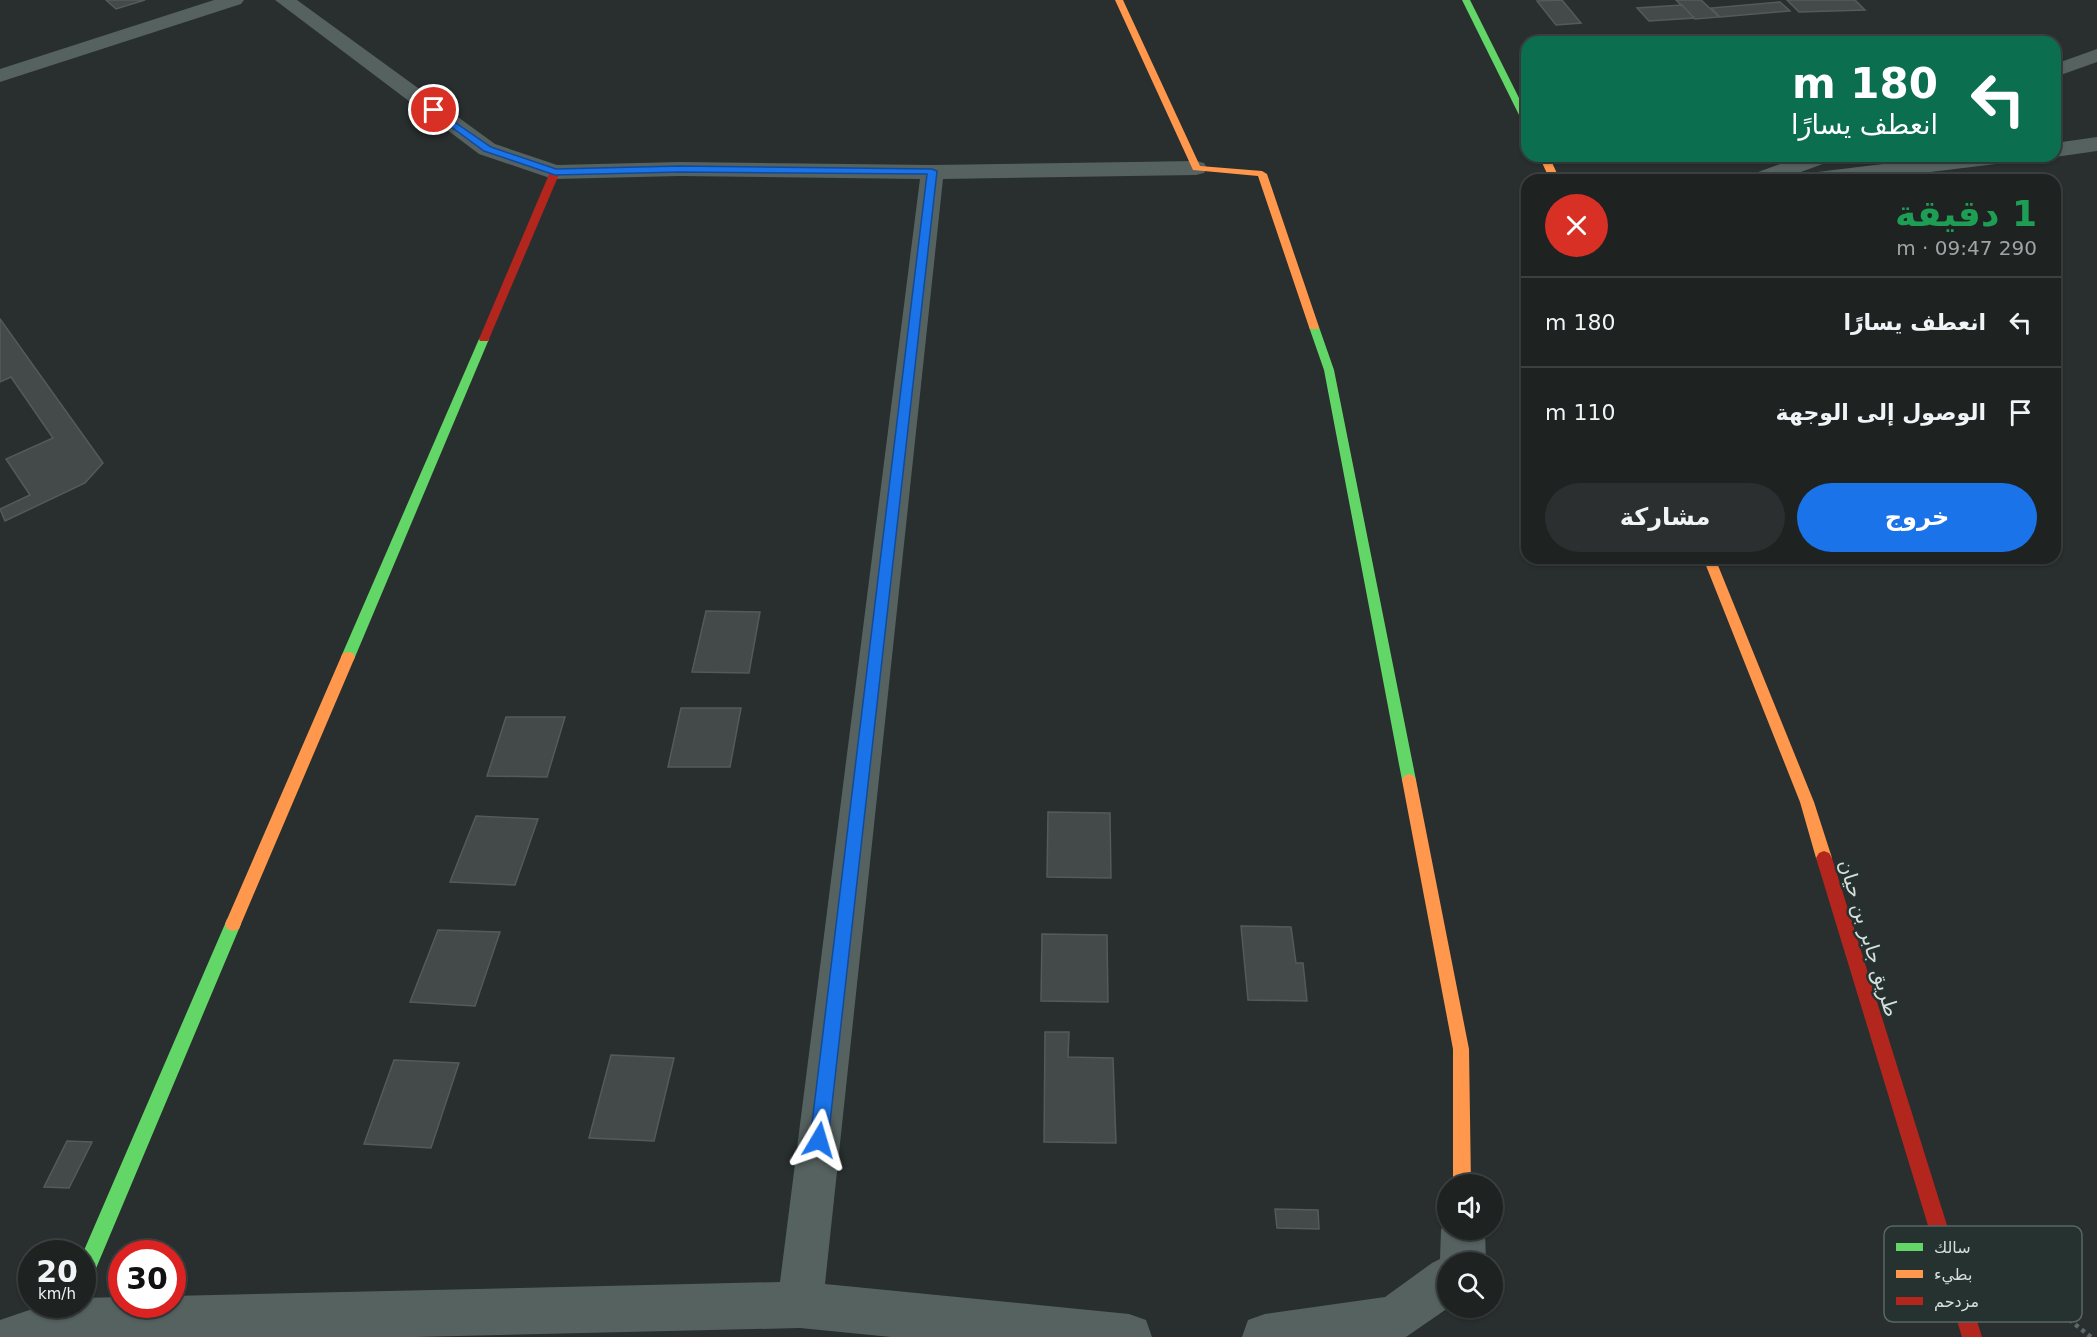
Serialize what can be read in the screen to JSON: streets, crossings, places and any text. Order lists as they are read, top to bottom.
{
  "streets": {
    "street": ["طريق جابر بن حيان"]
  },
  "legend": ["سالك", "بطيء", "مزدحم"],
  "page": {
    "turn": ["180 m", "انعطف يسارًا"],
    "heading": ["1 دقيقة", "290 m · 09:47"],
    "list": [
      {
        "name": "انعطف يسارًا",
        "value": "180 m"
      },
      {
        "name": "الوصول إلى الوجهة",
        "value": "110 m"
      }
    ],
    "buttons": ["خروج", "مشاركة"],
    "speed": "20 km/h",
    "limit": "30"
  }
}
